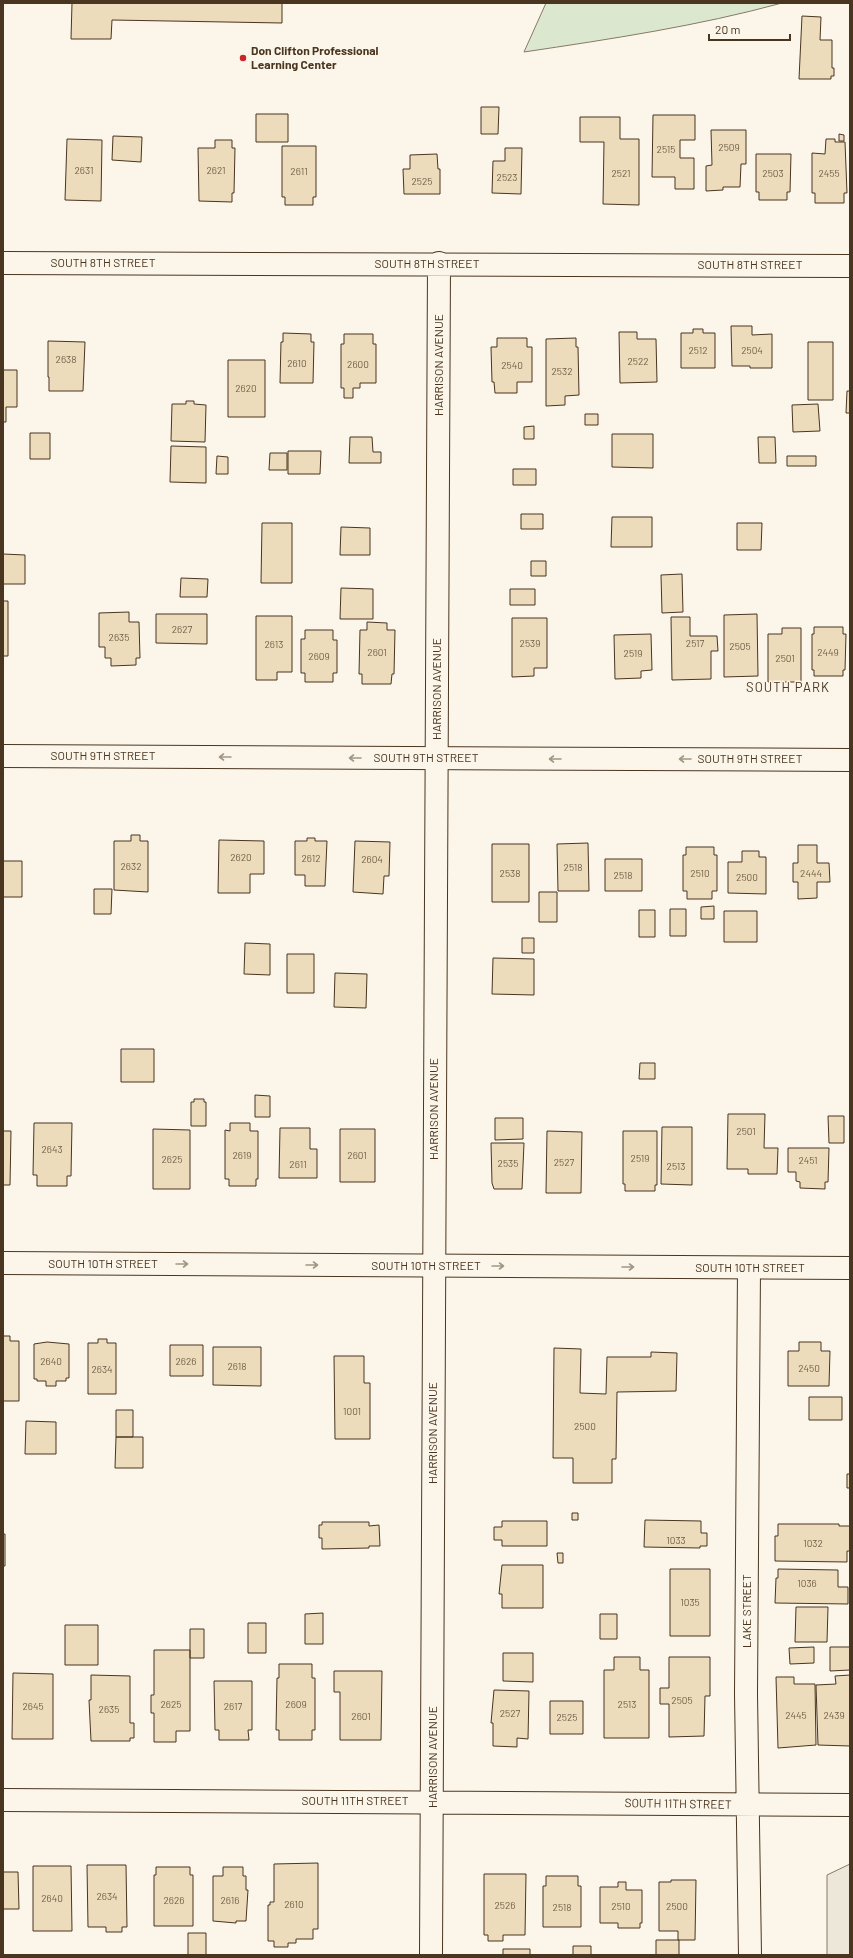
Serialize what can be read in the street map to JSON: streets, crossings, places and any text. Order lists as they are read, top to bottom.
{
  "streets": {
    "street": [
      "SOUTH 8TH STREET",
      "HARRISON AVENUE",
      "SOUTH 9TH STREET",
      "SOUTH 10TH STREET",
      "LAKE STREET",
      "SOUTH 11TH STREET"
    ]
  },
  "crossings": [
    ["SOUTH 8TH STREET", "HARRISON AVENUE"],
    ["HARRISON AVENUE", "SOUTH 9TH STREET"],
    ["HARRISON AVENUE", "SOUTH 10TH STREET"],
    ["HARRISON AVENUE", "SOUTH 11TH STREET"],
    ["SOUTH 10TH STREET", "LAKE STREET"],
    ["LAKE STREET", "SOUTH 11TH STREET"]
  ],
  "one_way": ["SOUTH 9TH STREET", "SOUTH 10TH STREET"],
  "districts": ["SOUTH PARK"],
  "places": ["Don Clifton Professional Learning Center"],
  "house_numbers": [
    "2509",
    "2515",
    "2631",
    "2621",
    "2611",
    "2521",
    "2503",
    "2455",
    "2523",
    "2525",
    "2512",
    "2504",
    "2638",
    "2522",
    "2610",
    "2600",
    "2540",
    "2532",
    "2620",
    "2627",
    "2635",
    "2539",
    "2517",
    "2613",
    "2505",
    "2601",
    "2449",
    "2519",
    "2609",
    "2501",
    "2620",
    "2612",
    "2604",
    "2632",
    "2518",
    "2538",
    "2510",
    "2444",
    "2518",
    "2500",
    "2501",
    "2643",
    "2619",
    "2601",
    "2519",
    "2625",
    "2451",
    "2527",
    "2535",
    "2611",
    "2513",
    "2640",
    "2626",
    "2618",
    "2450",
    "2634",
    "1001",
    "2500",
    "1033",
    "1032",
    "1036",
    "1035",
    "2505",
    "2625",
    "2609",
    "2513",
    "2645",
    "2617",
    "2635",
    "2527",
    "2445",
    "2439",
    "2601",
    "2525",
    "2634",
    "2640",
    "2626",
    "2616",
    "2610",
    "2526",
    "2510",
    "2500",
    "2518"
  ],
  "scale_bar": "20 m"
}
